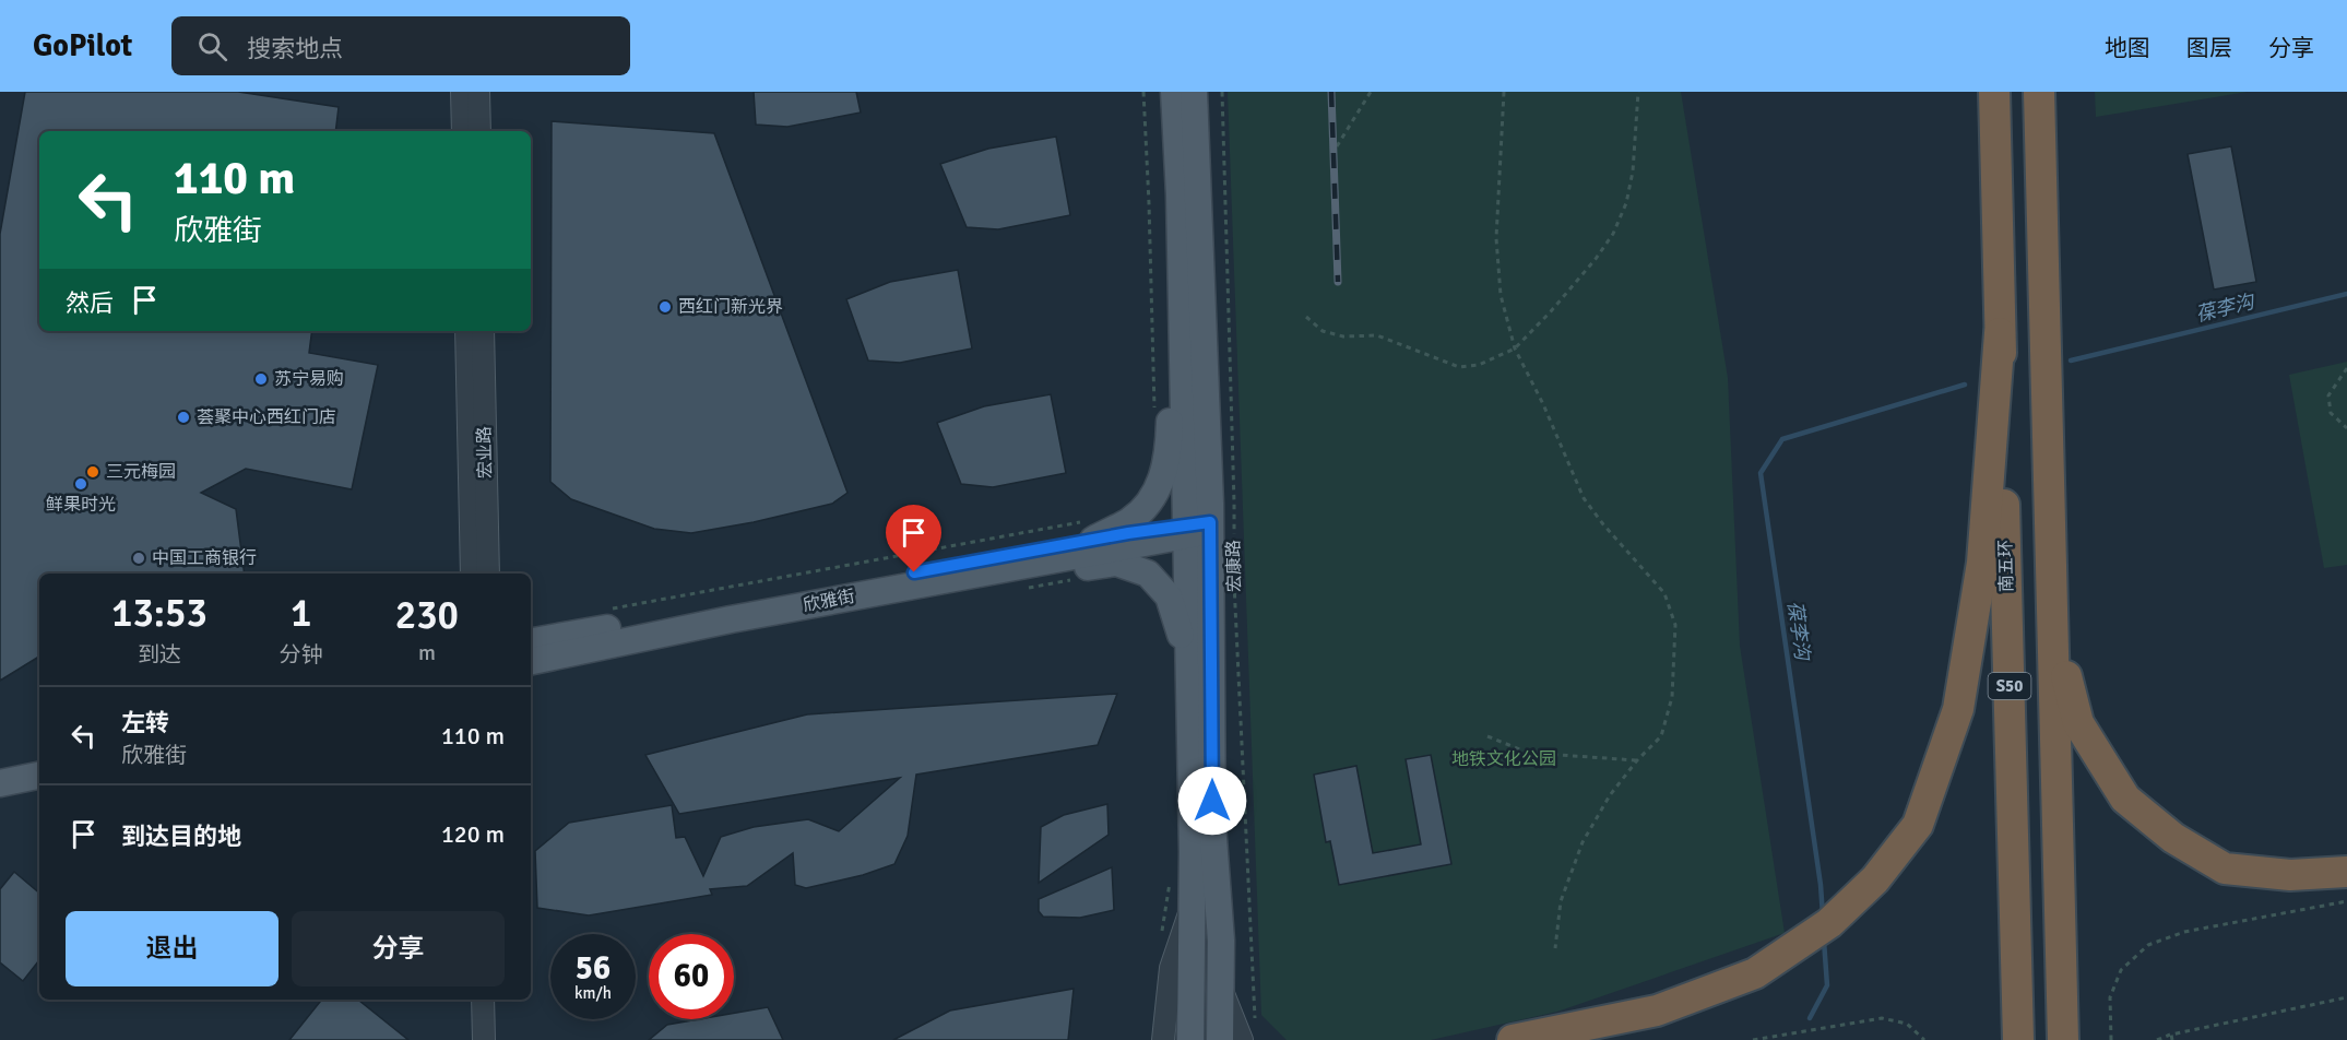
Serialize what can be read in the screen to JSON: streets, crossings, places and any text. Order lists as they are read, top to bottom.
{
  "streets": {
    "highway": ["南五环", "S50"],
    "main road": ["宏康路", "欣雅街"],
    "street": ["宏业路"]
  },
  "crossings": [
    ["宏康路", "欣雅街"]
  ],
  "water": ["葆李沟"],
  "parks": ["地铁文化公园"],
  "places": [
    "西红门新光界",
    "苏宁易购",
    "荟聚中心西红门店",
    "三元梅园",
    "鲜果时光",
    "中国工商银行"
  ],
  "page": {
    "header": "GoPilot",
    "search": "搜索地点",
    "nav": ["地图", "图层", "分享"],
    "turn": ["110 m", "欣雅街"],
    "then": "然后",
    "eta": [
      "13:53",
      "到达",
      "1",
      "分钟",
      "230",
      "m"
    ],
    "list": [
      {
        "name": "左转",
        "note": "欣雅街",
        "value": "110 m"
      },
      {
        "name": "到达目的地",
        "value": "120 m"
      }
    ],
    "buttons": ["退出", "分享"],
    "speed": "56 km/h",
    "limit": "60"
  }
}
